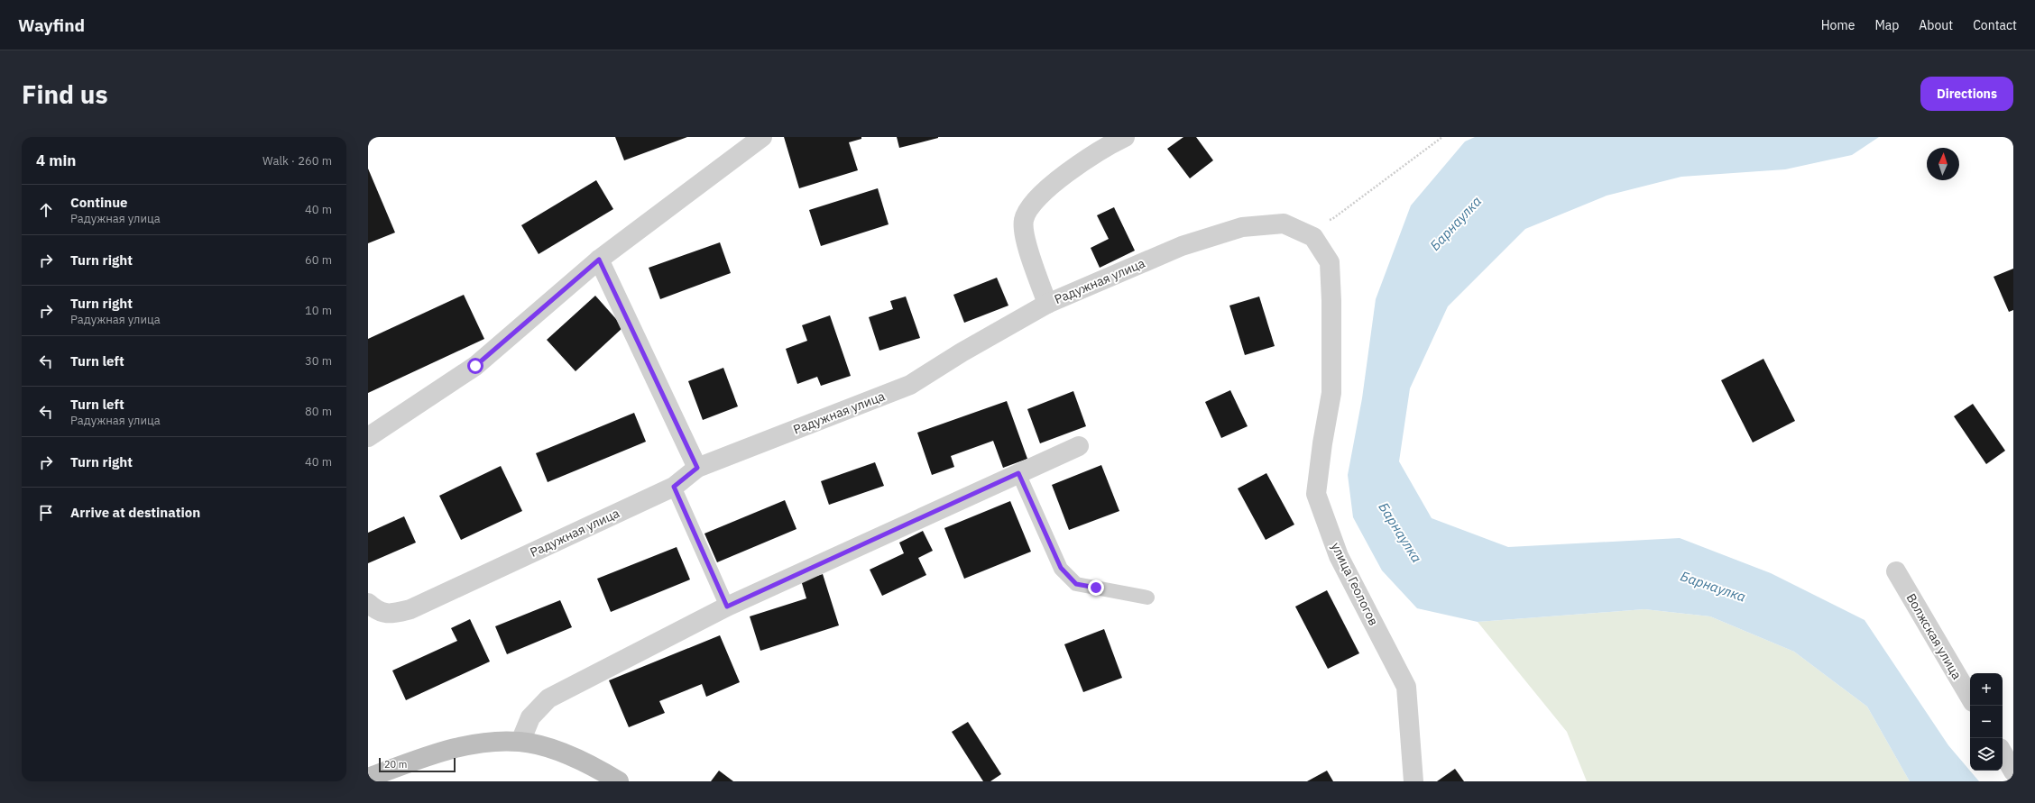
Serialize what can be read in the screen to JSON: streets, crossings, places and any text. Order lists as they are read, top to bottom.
{
  "streets": {
    "street": ["Радужная улица", "улица Геологов", "Волжская улица"]
  },
  "crossings": [
    ["Радужная улица", "улица Геологов"]
  ],
  "water": ["Барнаулка"],
  "scale_bar": "20 m",
  "north": "top",
  "page": {
    "header": "Wayfind",
    "nav": [
      "Home",
      "Map",
      "About",
      "Contact"
    ],
    "buttons": "Directions",
    "title": "Find us",
    "heading": ["4 min", "Walk · 260 m"],
    "list": [
      ["Continue", "Радужная улица", "40 m"],
      ["Turn right", "60 m"],
      ["Turn right", "Радужная улица", "10 m"],
      ["Turn left", "30 m"],
      ["Turn left", "Радужная улица", "80 m"],
      ["Turn right", "40 m"],
      "Arrive at destination"
    ],
    "map_buttons": ["+", "−"],
    "scale": "20 m"
  }
}
